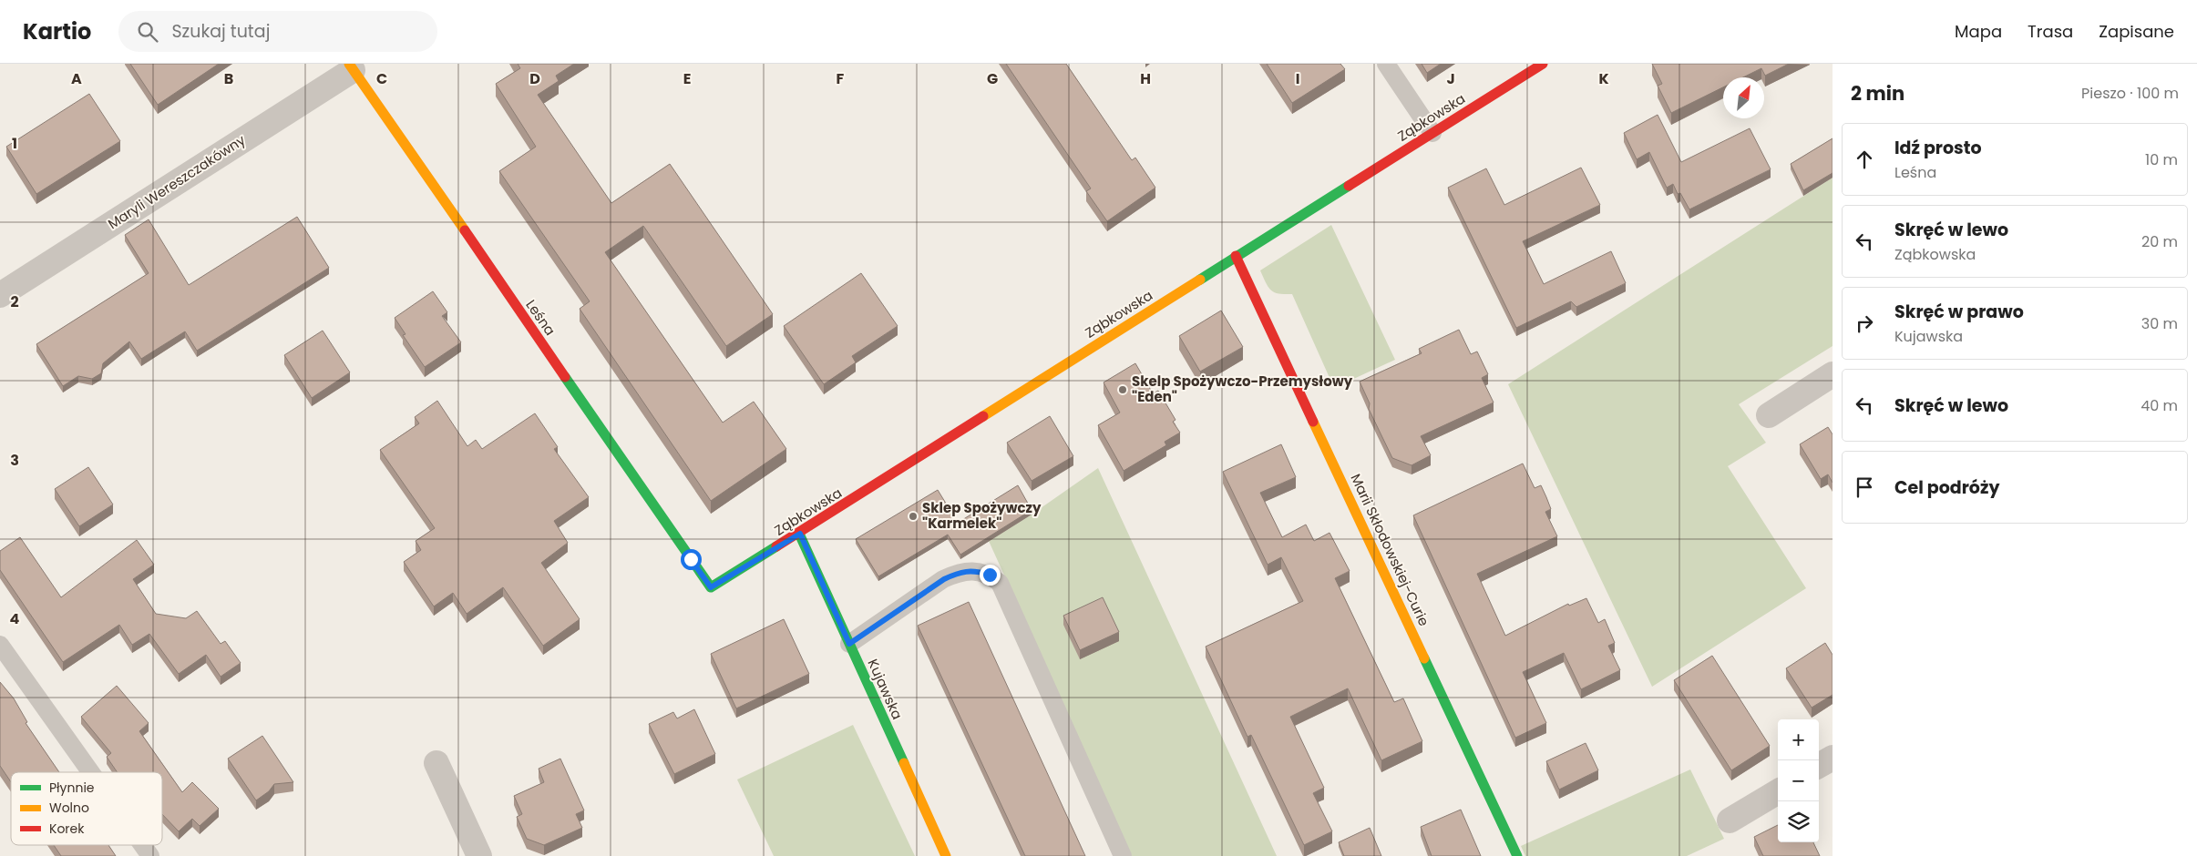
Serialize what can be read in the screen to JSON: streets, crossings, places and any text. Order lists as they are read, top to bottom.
{
  "streets": {
    "street": [
      "Ząbkowska",
      "Maryli Wereszczakówny",
      "Leśna",
      "Marii Skłodowskiej-Curie",
      "Kujawska"
    ]
  },
  "crossings": [
    ["Ząbkowska", "Leśna"],
    ["Ząbkowska", "Marii Skłodowskiej-Curie"],
    ["Ząbkowska", "Kujawska"],
    ["Maryli Wereszczakówny", "Leśna"]
  ],
  "places": ["Skelp Spożywczo-Przemysłowy \"Eden\"", "Sklep Spożywczy \"Karmelek\""],
  "legend": ["Płynnie", "Wolno", "Korek"],
  "north": "top right",
  "page": {
    "header": "Kartio",
    "search": "Szukaj tutaj",
    "nav": ["Mapa", "Trasa", "Zapisane"],
    "heading": ["2 min", "Pieszo · 100 m"],
    "list": [
      ["Idź prosto", "Leśna", "10 m"],
      ["Skręć w lewo", "Ząbkowska", "20 m"],
      ["Skręć w prawo", "Kujawska", "30 m"],
      ["Skręć w lewo", "40 m"],
      "Cel podróży"
    ],
    "map_buttons": ["+", "−"]
  },
  "grid": {
    "columns": [
      "A",
      "B",
      "C",
      "D",
      "E",
      "F",
      "G",
      "H",
      "I",
      "J",
      "K"
    ],
    "rows": [
      "1",
      "2",
      "3",
      "4"
    ]
  }
}
